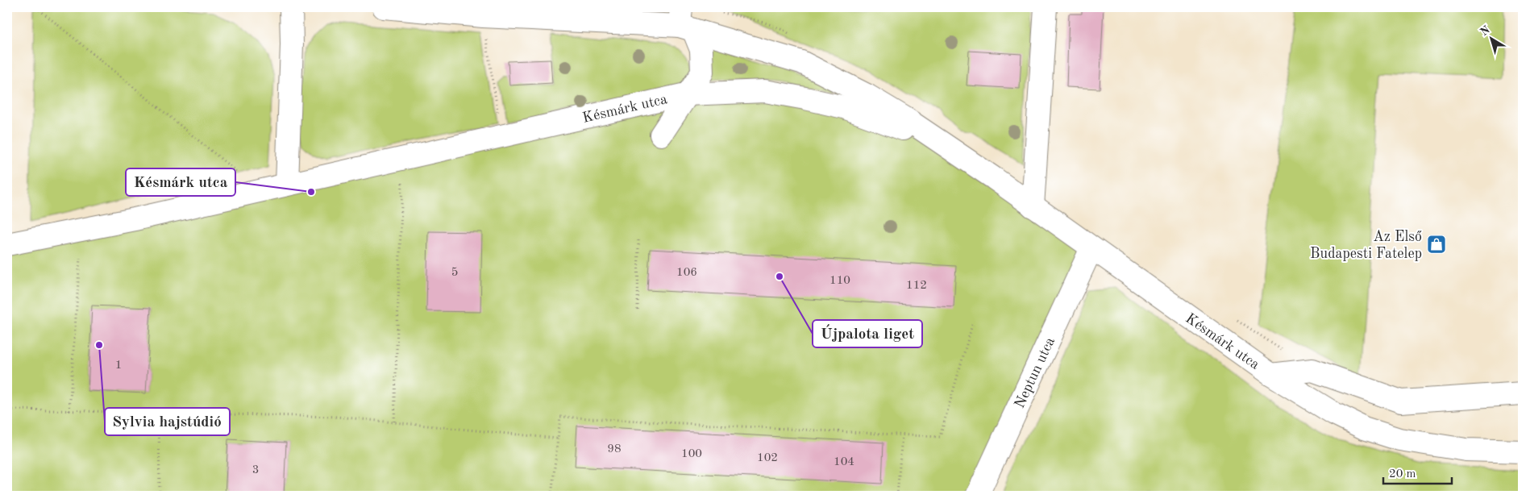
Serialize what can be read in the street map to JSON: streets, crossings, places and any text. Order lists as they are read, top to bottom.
{
  "streets": {
    "street": ["Késmárk utca", "Neptun utca"]
  },
  "crossings": [
    ["Késmárk utca", "Neptun utca"]
  ],
  "places": {
    "other": ["Késmárk utca", "Újpalota liget", "Sylvia hajstúdió"],
    "shop": ["Az Első Budapesti Fatelep"]
  },
  "house_numbers": [
    "5",
    "106",
    "110",
    "112",
    "1",
    "98",
    "100",
    "102",
    "104",
    "3"
  ],
  "scale_bar": "20 m",
  "north": "top left"
}
